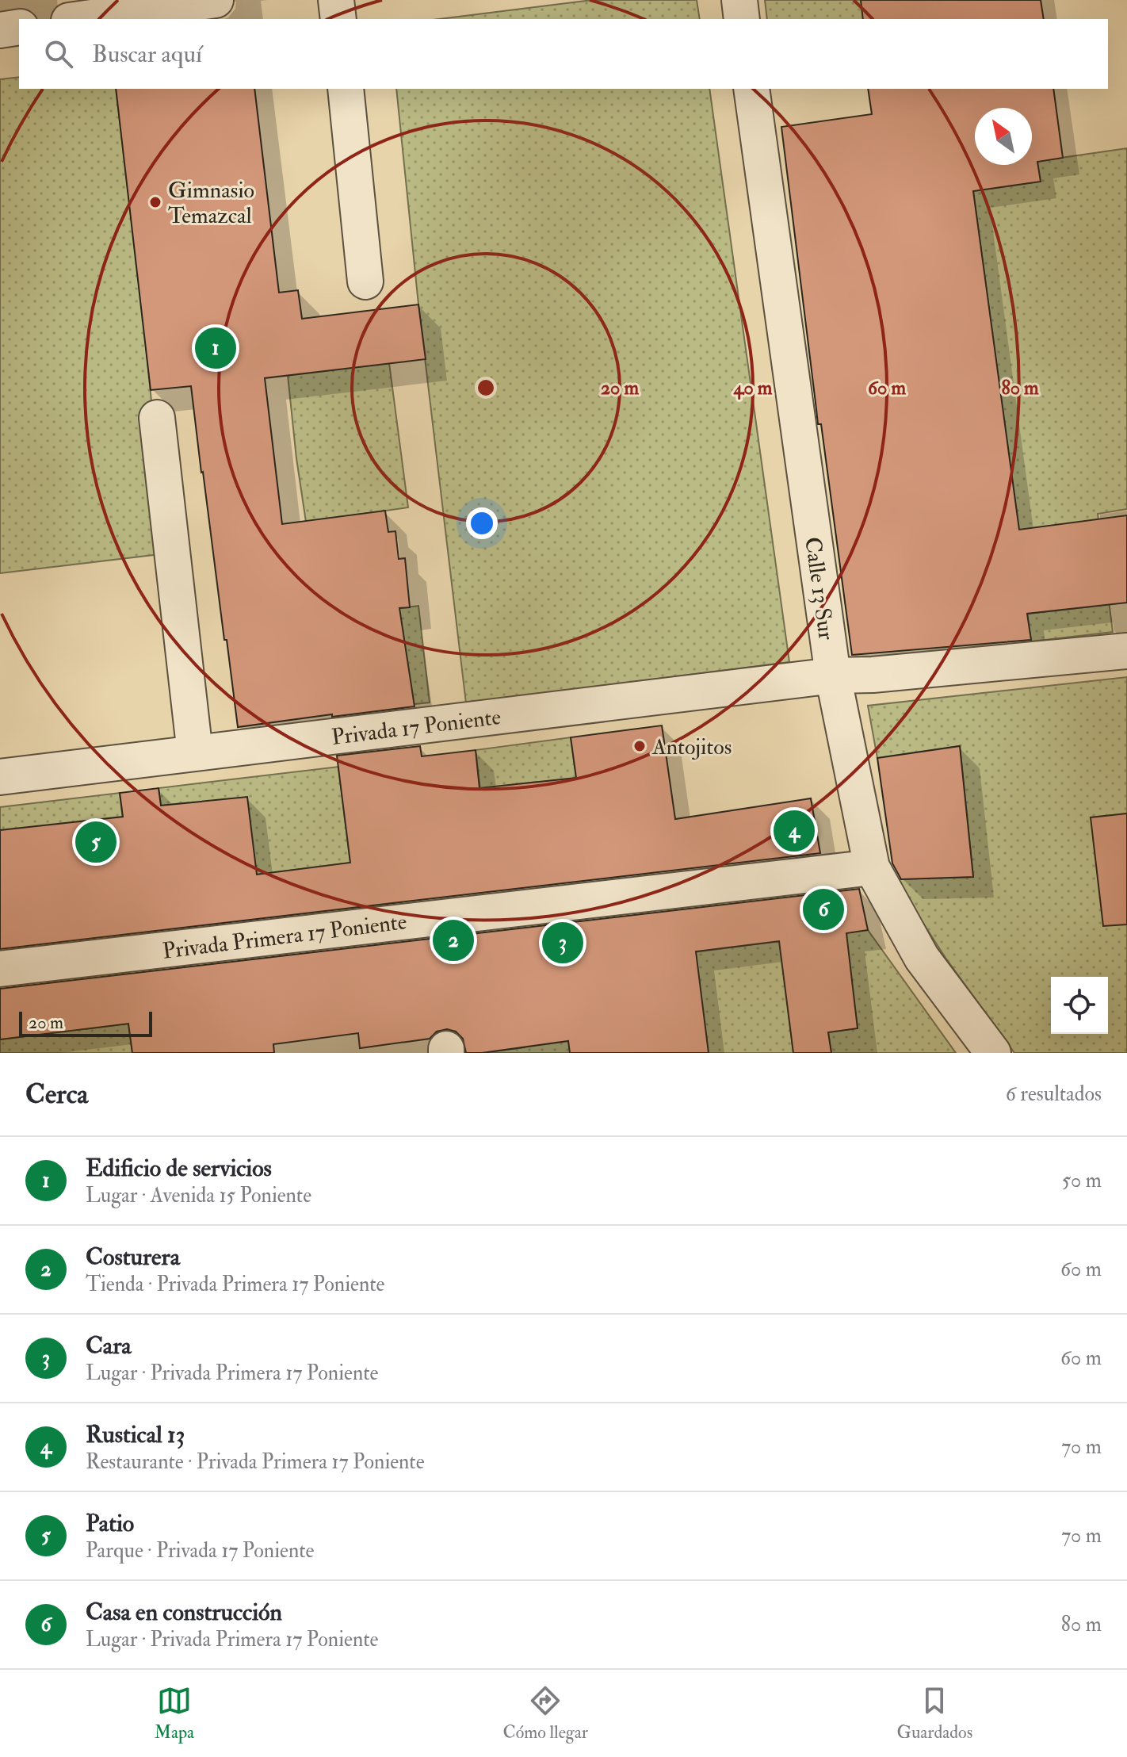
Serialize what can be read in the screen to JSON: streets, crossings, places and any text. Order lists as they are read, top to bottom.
{
  "streets": {
    "street": ["Calle 13 Sur", "Privada 17 Poniente", "Privada Primera 17 Poniente"]
  },
  "crossings": [
    ["Calle 13 Sur", "Privada 17 Poniente"],
    ["Calle 13 Sur", "Privada Primera 17 Poniente"]
  ],
  "places": ["Gimnasio Temazcal", "Antojitos"],
  "scale_bar": "20 m",
  "north": "top left",
  "page": {
    "search": "Buscar aquí",
    "pins": [
      "1",
      "4",
      "5",
      "6",
      "2",
      "3"
    ],
    "scale": "20 m",
    "heading": ["Cerca", "6 resultados"],
    "list": [
      {
        "mark": "1",
        "name": "Edificio de servicios",
        "note": "Lugar · Avenida 15 Poniente",
        "value": "50 m"
      },
      {
        "mark": "2",
        "name": "Costurera",
        "note": "Tienda · Privada Primera 17 Poniente",
        "value": "60 m"
      },
      {
        "mark": "3",
        "name": "Cara",
        "note": "Lugar · Privada Primera 17 Poniente",
        "value": "60 m"
      },
      {
        "mark": "4",
        "name": "Rustical 13",
        "note": "Restaurante · Privada Primera 17 Poniente",
        "value": "70 m"
      },
      {
        "mark": "5",
        "name": "Patio",
        "note": "Parque · Privada 17 Poniente",
        "value": "70 m"
      },
      {
        "mark": "6",
        "name": "Casa en construcción",
        "note": "Lugar · Privada Primera 17 Poniente",
        "value": "80 m"
      }
    ],
    "nav": ["Mapa", "Cómo llegar", "Guardados"]
  },
  "rings": [
    "20 m",
    "40 m",
    "60 m",
    "80 m"
  ]
}
